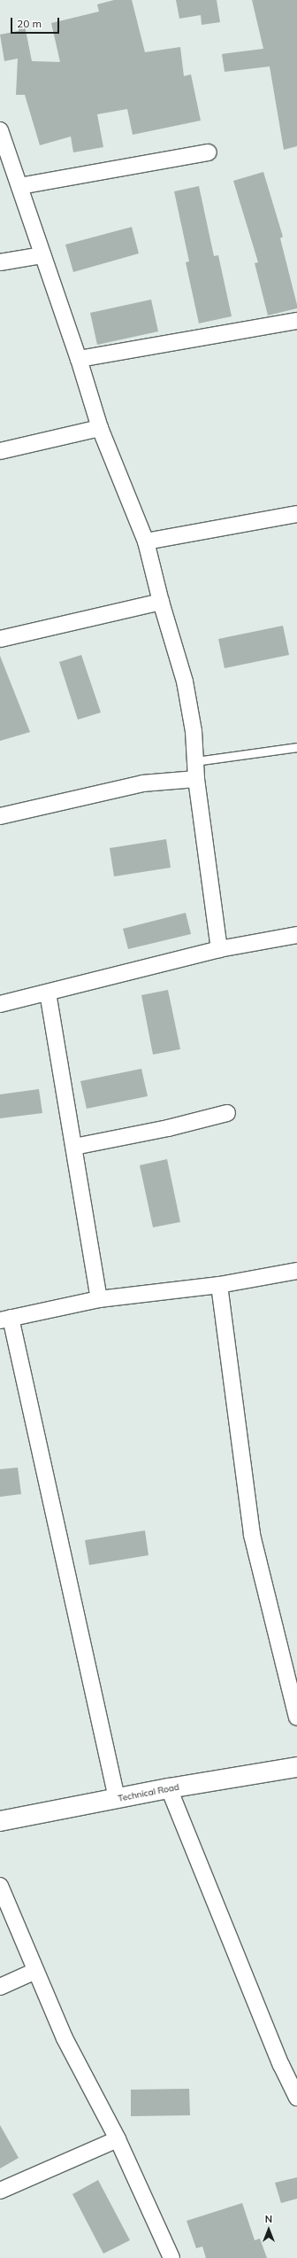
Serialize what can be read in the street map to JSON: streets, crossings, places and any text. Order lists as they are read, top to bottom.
{
  "streets": {
    "street": ["Technical Road"]
  },
  "scale_bar": "20 m",
  "north": "top"
}
